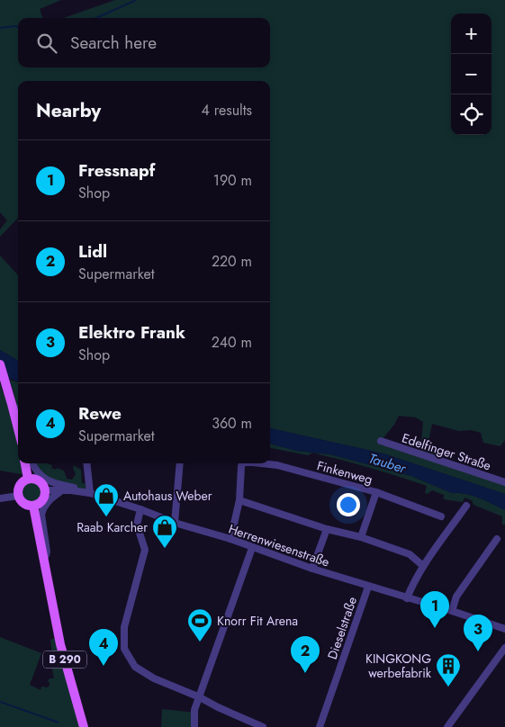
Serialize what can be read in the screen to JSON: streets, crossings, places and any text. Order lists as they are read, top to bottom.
{
  "streets": {
    "main road": ["B 290"],
    "street": [
      "Edelfinger Straße",
      "Finkenweg",
      "Herrenwiesenstraße",
      "Dieselstraße"
    ]
  },
  "crossings": [
    ["Herrenwiesenstraße", "Dieselstraße"],
    ["Herrenwiesenstraße", "B 290"]
  ],
  "water": ["Tauber"],
  "places": {
    "shop": ["Autohaus Weber", "Raab Karcher"],
    "sports": ["Knorr Fit Arena"],
    "building": ["KINGKONG werbefabrik"]
  },
  "page": {
    "map_buttons": ["+", "−"],
    "search": "Search here",
    "heading": ["Nearby", "4 results"],
    "list": [
      {
        "mark": "1",
        "name": "Fressnapf",
        "note": "Shop",
        "value": "190 m"
      },
      {
        "mark": "2",
        "name": "Lidl",
        "note": "Supermarket",
        "value": "220 m"
      },
      {
        "mark": "3",
        "name": "Elektro Frank",
        "note": "Shop",
        "value": "240 m"
      },
      {
        "mark": "4",
        "name": "Rewe",
        "note": "Supermarket",
        "value": "360 m"
      }
    ],
    "pins": [
      "1",
      "3",
      "4",
      "2"
    ]
  }
}
